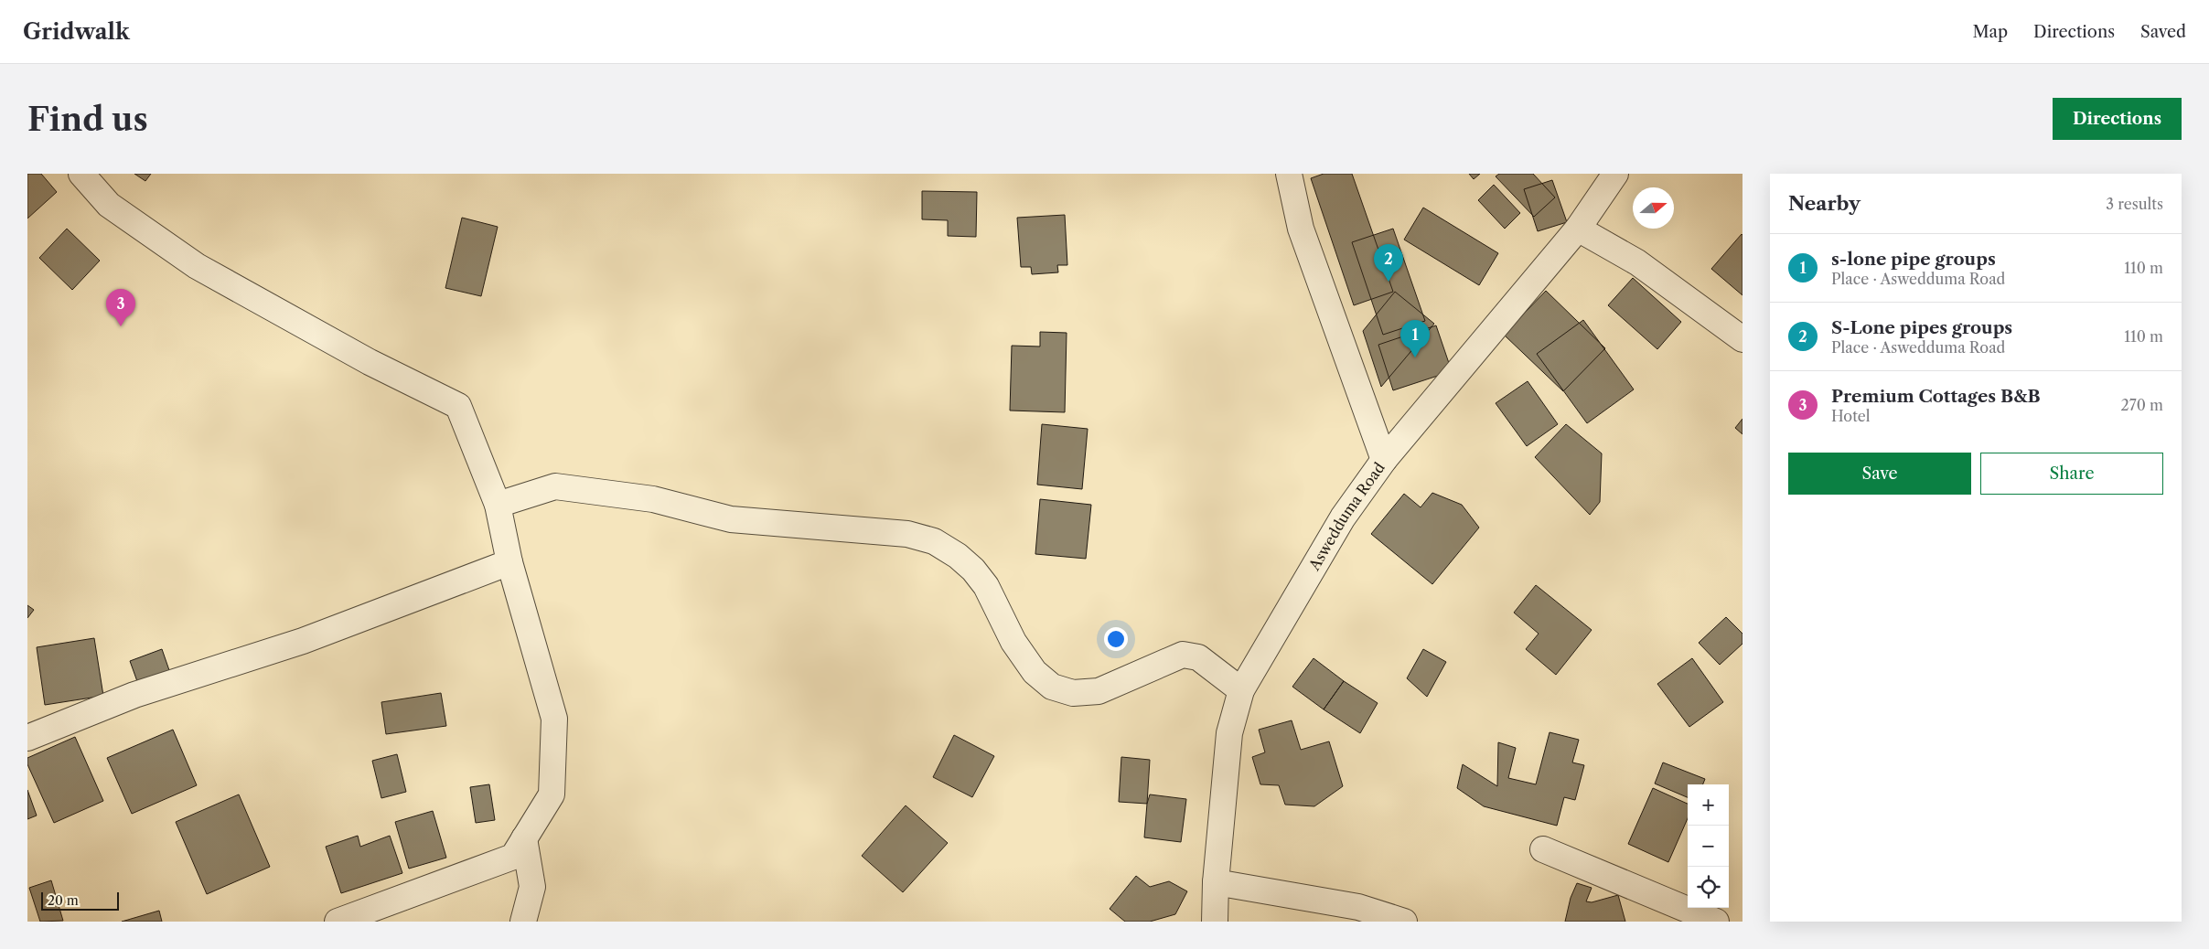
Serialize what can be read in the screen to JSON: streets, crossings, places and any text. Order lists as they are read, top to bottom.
{
  "streets": {
    "street": ["Aswedduma Road"]
  },
  "scale_bar": "20 m",
  "north": "right",
  "page": {
    "header": "Gridwalk",
    "nav": ["Map", "Directions", "Saved"],
    "buttons": [
      "Directions",
      ["Save", "Share"]
    ],
    "title": "Find us",
    "heading": ["Nearby", "3 results"],
    "list": [
      {
        "mark": "1",
        "name": "s-lone pipe groups",
        "note": "Place · Aswedduma Road",
        "value": "110 m"
      },
      {
        "mark": "2",
        "name": "S-Lone pipes groups",
        "note": "Place · Aswedduma Road",
        "value": "110 m"
      },
      {
        "mark": "3",
        "name": "Premium Cottages B&B",
        "note": "Hotel",
        "value": "270 m"
      }
    ],
    "pins": ["2", "3", "1"],
    "map_buttons": ["+", "−"],
    "scale": "20 m"
  }
}
